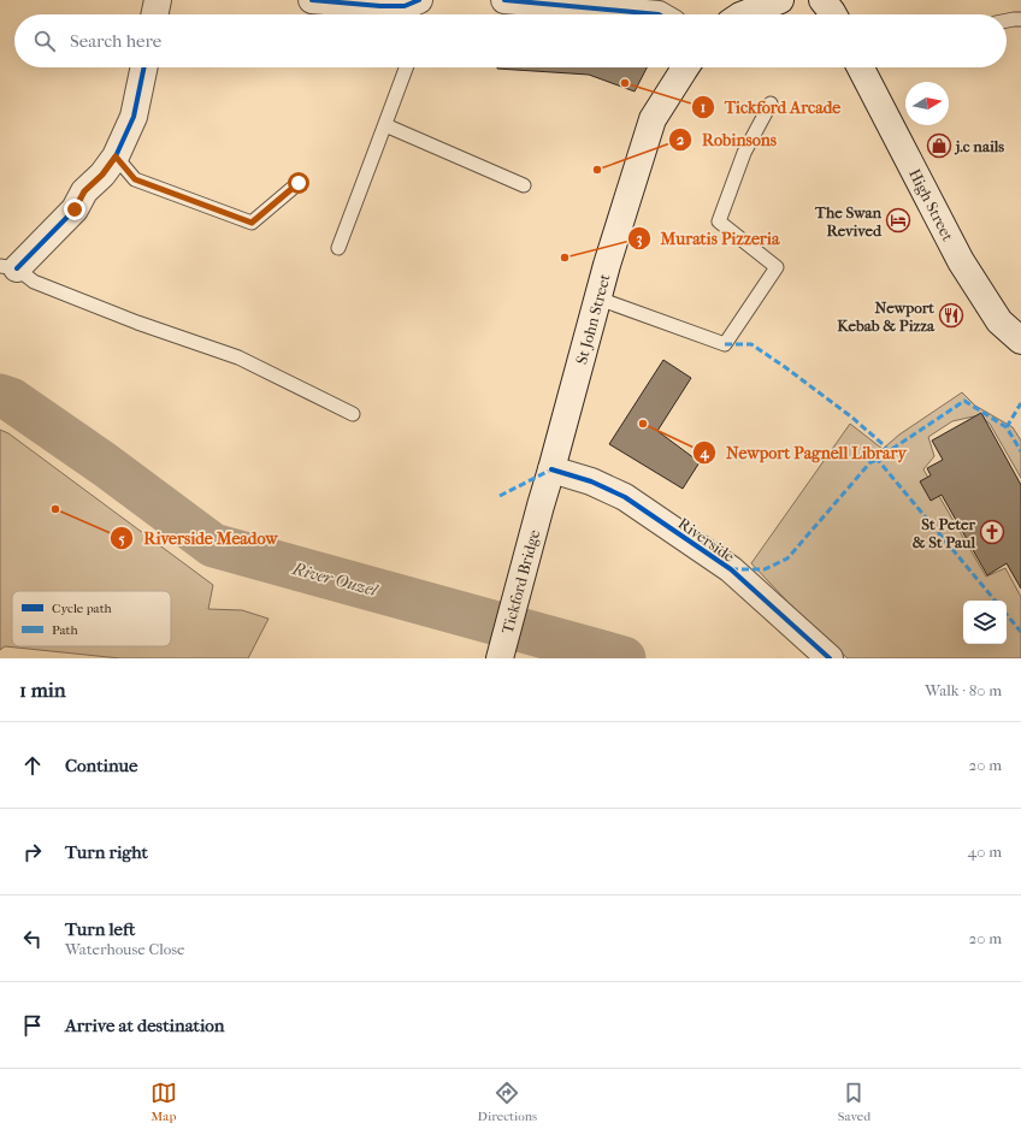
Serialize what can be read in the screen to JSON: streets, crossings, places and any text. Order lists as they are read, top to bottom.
{
  "streets": {
    "main road": [
      "High Street",
      "St John Street",
      "Riverside",
      "Tickford Bridge"
    ]
  },
  "crossings": [
    ["St John Street", "Riverside"],
    ["St John Street", "Tickford Bridge"]
  ],
  "water": ["River Ouzel"],
  "places": {
    "other": [
      "Tickford Arcade",
      "Robinsons",
      "Muratis Pizzeria",
      "Newport Pagnell Library",
      "Riverside Meadow"
    ],
    "shop": ["j.c nails"],
    "hotel": ["The Swan Revived"],
    "restaurant": ["Newport Kebab & Pizza"],
    "church": ["St Peter & St Paul"]
  },
  "legend": ["Cycle path", "Path"],
  "north": "right",
  "page": {
    "search": "Search here",
    "heading": ["1 min", "Walk · 80 m"],
    "list": [
      ["Continue", "20 m"],
      ["Turn right", "40 m"],
      ["Turn left", "Waterhouse Close", "20 m"],
      "Arrive at destination"
    ],
    "nav": ["Map", "Directions", "Saved"]
  }
}
